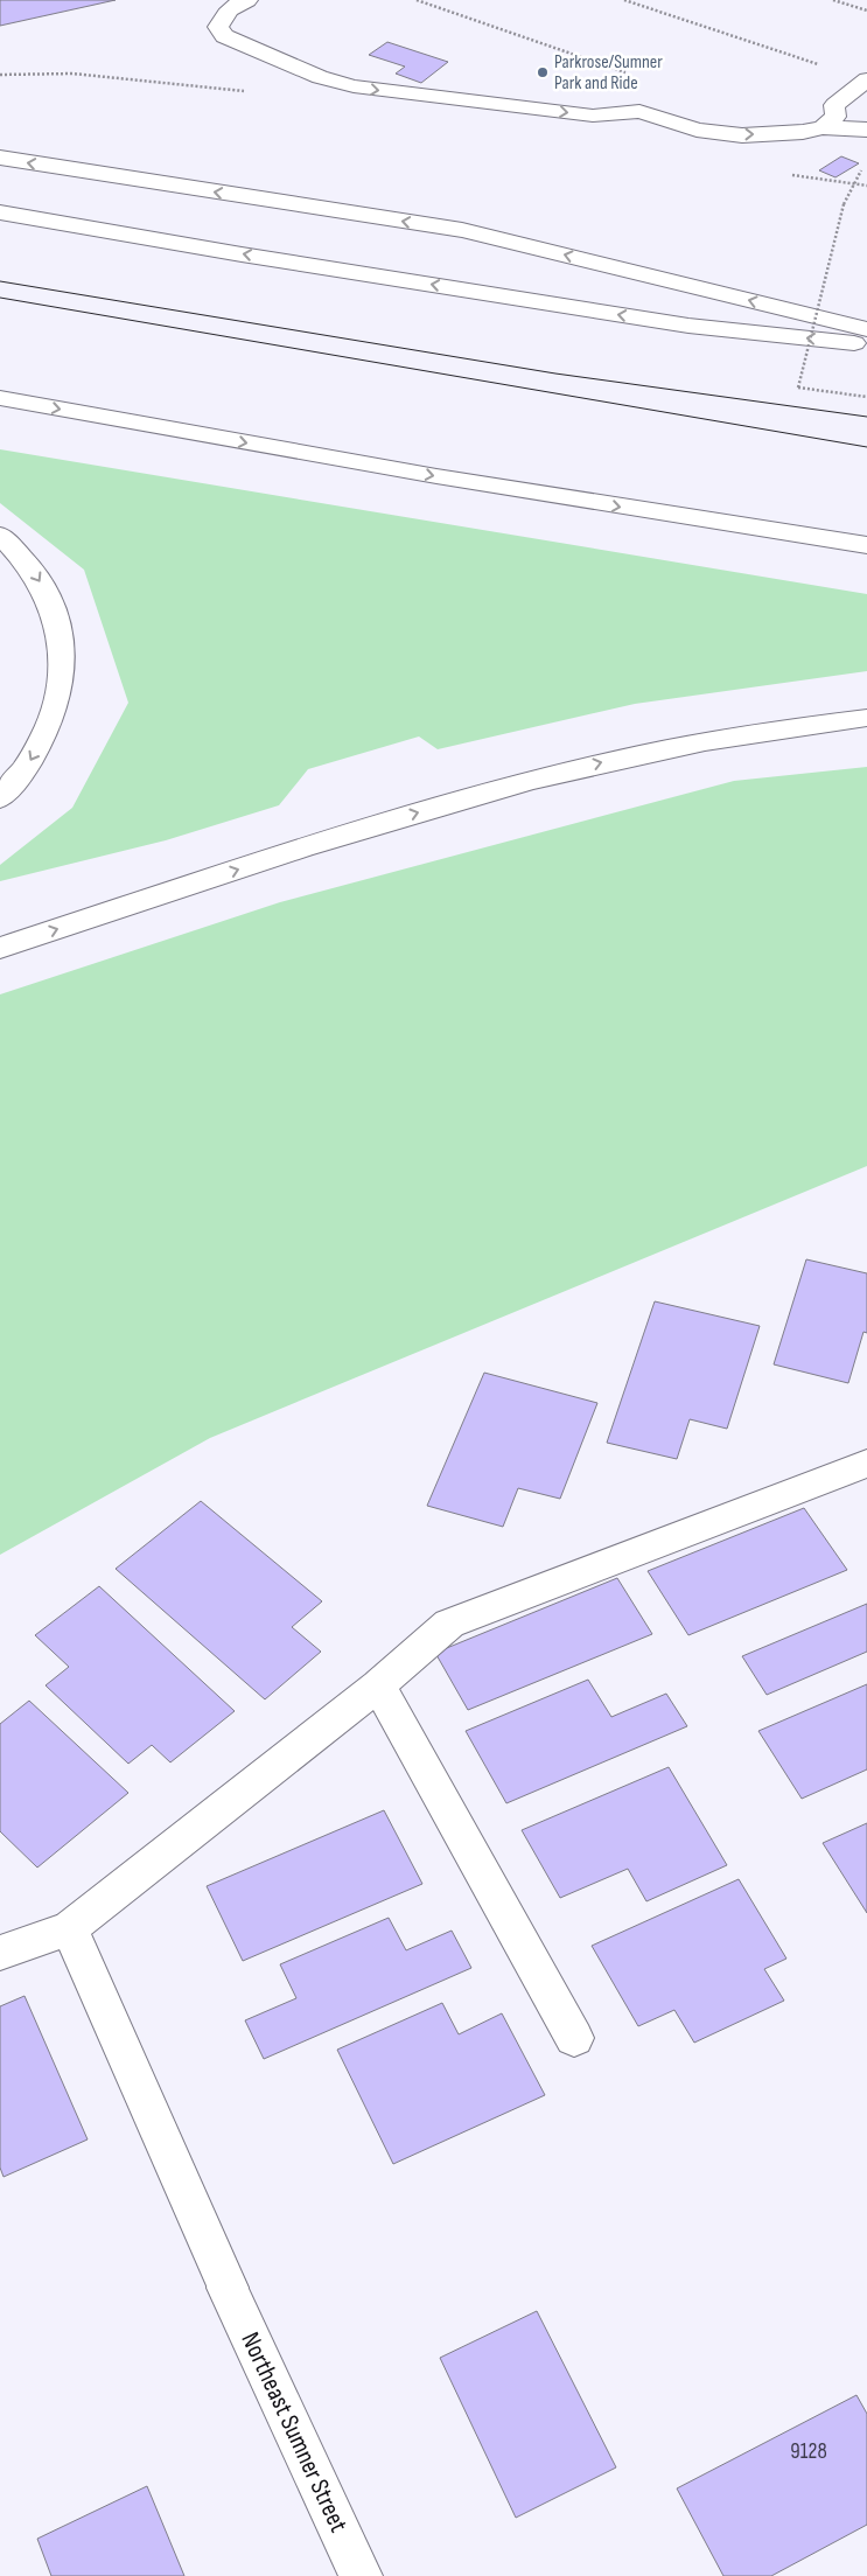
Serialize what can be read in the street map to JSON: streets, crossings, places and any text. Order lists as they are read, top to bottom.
{
  "streets": {
    "main road": ["Northeast Sumner Street"]
  },
  "places": ["Parkrose/Sumner Park and Ride"],
  "house_numbers": ["9128"]
}
